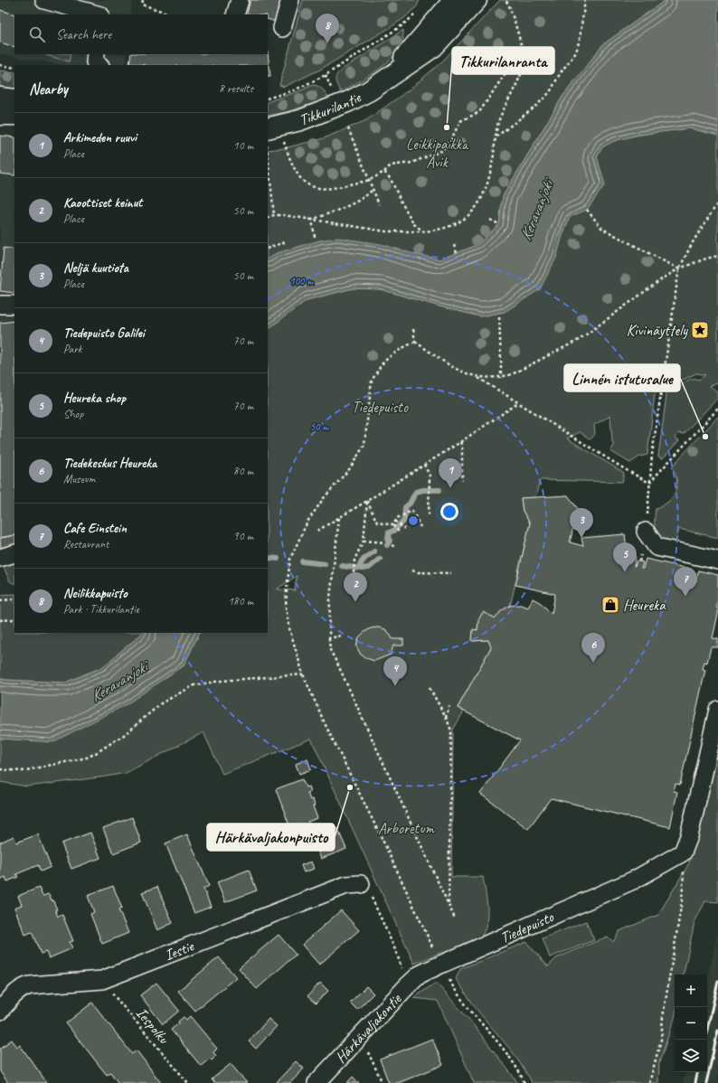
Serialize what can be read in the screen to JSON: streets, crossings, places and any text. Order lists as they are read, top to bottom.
{
  "streets": {
    "main road": ["Tikkurilantie"],
    "street": ["Tiedepuisto", "Iestie", "Härkävaljakontie"],
    "path": ["Iespolku"]
  },
  "crossings": [
    ["Tiedepuisto", "Härkävaljakontie"],
    ["Iestie", "Iespolku"]
  ],
  "water": ["Keravanjoki"],
  "parks": ["Leikkipaikka Åvik", "Tiedepuisto", "Arboretum"],
  "places": {
    "other": ["Tikkurilanranta", "Linnén istutusalue", "Härkävaljakonpuisto"],
    "place": ["Kivinäyttely"],
    "shop": ["Heureka"]
  },
  "page": {
    "pins": [
      "8",
      "1",
      "3",
      "5",
      "7",
      "2",
      "6",
      "4"
    ],
    "search": "Search here",
    "heading": ["Nearby", "8 results"],
    "list": [
      {
        "mark": "1",
        "name": "Arkimeden ruuvi",
        "note": "Place",
        "value": "10 m"
      },
      {
        "mark": "2",
        "name": "Kaoottiset keinut",
        "note": "Place",
        "value": "50 m"
      },
      {
        "mark": "3",
        "name": "Neljä kuutiota",
        "note": "Place",
        "value": "50 m"
      },
      {
        "mark": "4",
        "name": "Tiedepuisto Galilei",
        "note": "Park",
        "value": "70 m"
      },
      {
        "mark": "5",
        "name": "Heureka shop",
        "note": "Shop",
        "value": "70 m"
      },
      {
        "mark": "6",
        "name": "Tiedekeskus Heureka",
        "note": "Museum",
        "value": "80 m"
      },
      {
        "mark": "7",
        "name": "Cafe Einstein",
        "note": "Restaurant",
        "value": "90 m"
      },
      {
        "mark": "8",
        "name": "Neilikkapuisto",
        "note": "Park · Tikkurilantie",
        "value": "180 m"
      }
    ],
    "map_buttons": ["+", "−"]
  },
  "rings": ["100 m", "50 m"]
}
